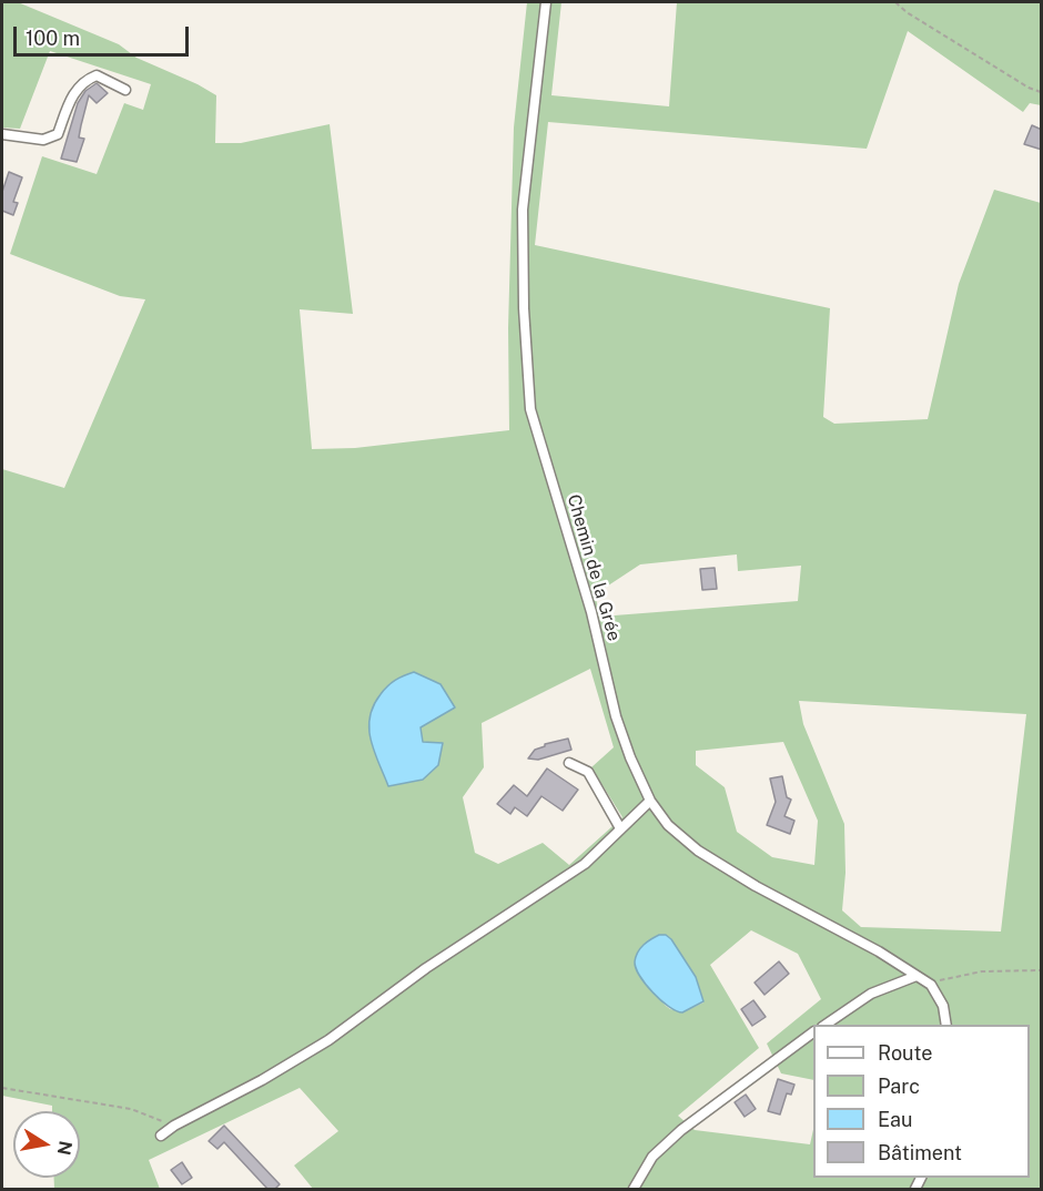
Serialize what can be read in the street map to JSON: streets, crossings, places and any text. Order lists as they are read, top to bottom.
{
  "streets": {
    "street": ["Chemin de la Grée"]
  },
  "legend": [
    "Route",
    "Parc",
    "Eau",
    "Bâtiment"
  ],
  "scale_bar": "100 m",
  "north": "right"
}
